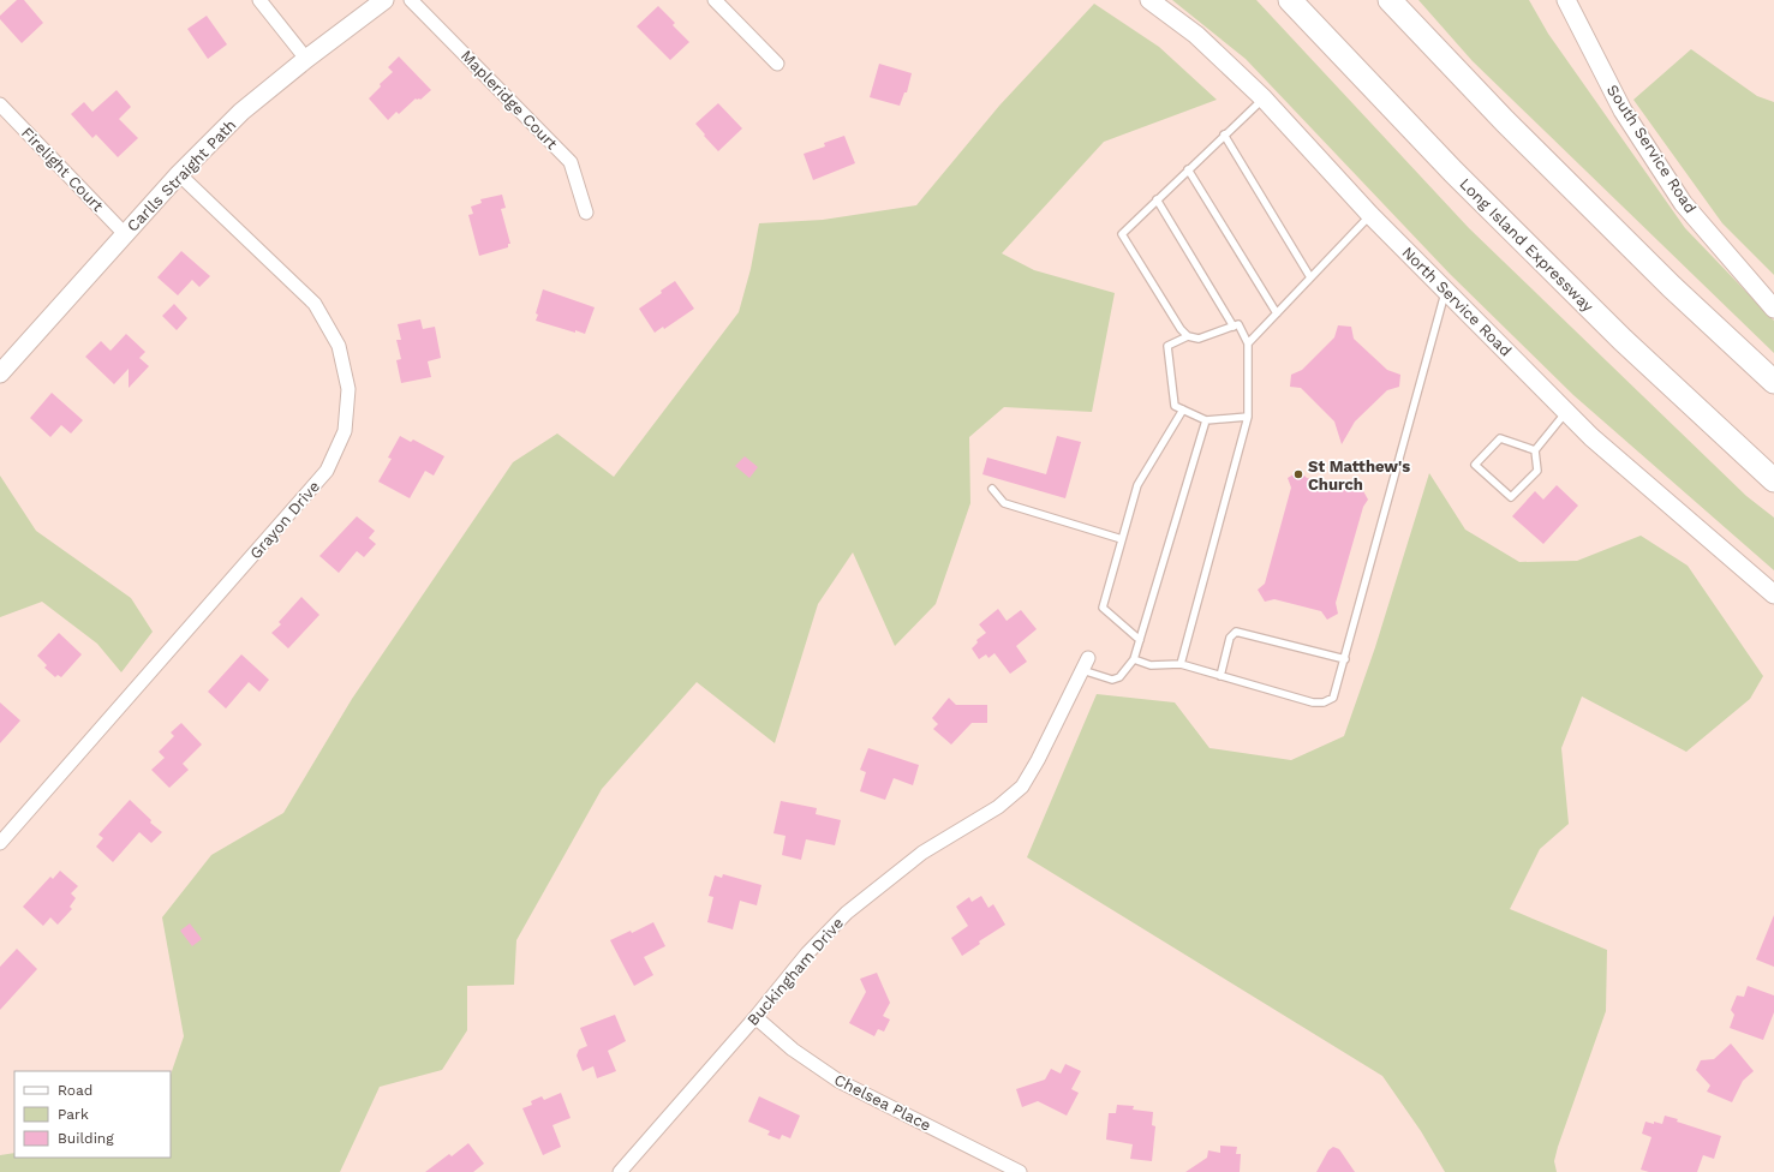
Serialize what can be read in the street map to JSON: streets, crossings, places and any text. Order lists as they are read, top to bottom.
{
  "streets": {
    "highway": ["Long Island Expressway"],
    "main road": ["South Service Road", "Carlls Straight Path", "North Service Road"],
    "street": [
      "Mapleridge Court",
      "Firelight Court",
      "Grayon Drive",
      "Buckingham Drive",
      "Chelsea Place"
    ]
  },
  "crossings": [
    ["Firelight Court", "Carlls Straight Path"],
    ["Carlls Straight Path", "Grayon Drive"],
    ["Buckingham Drive", "Chelsea Place"]
  ],
  "places": ["St Matthew's Church"],
  "legend": ["Road", "Park", "Building"]
}
